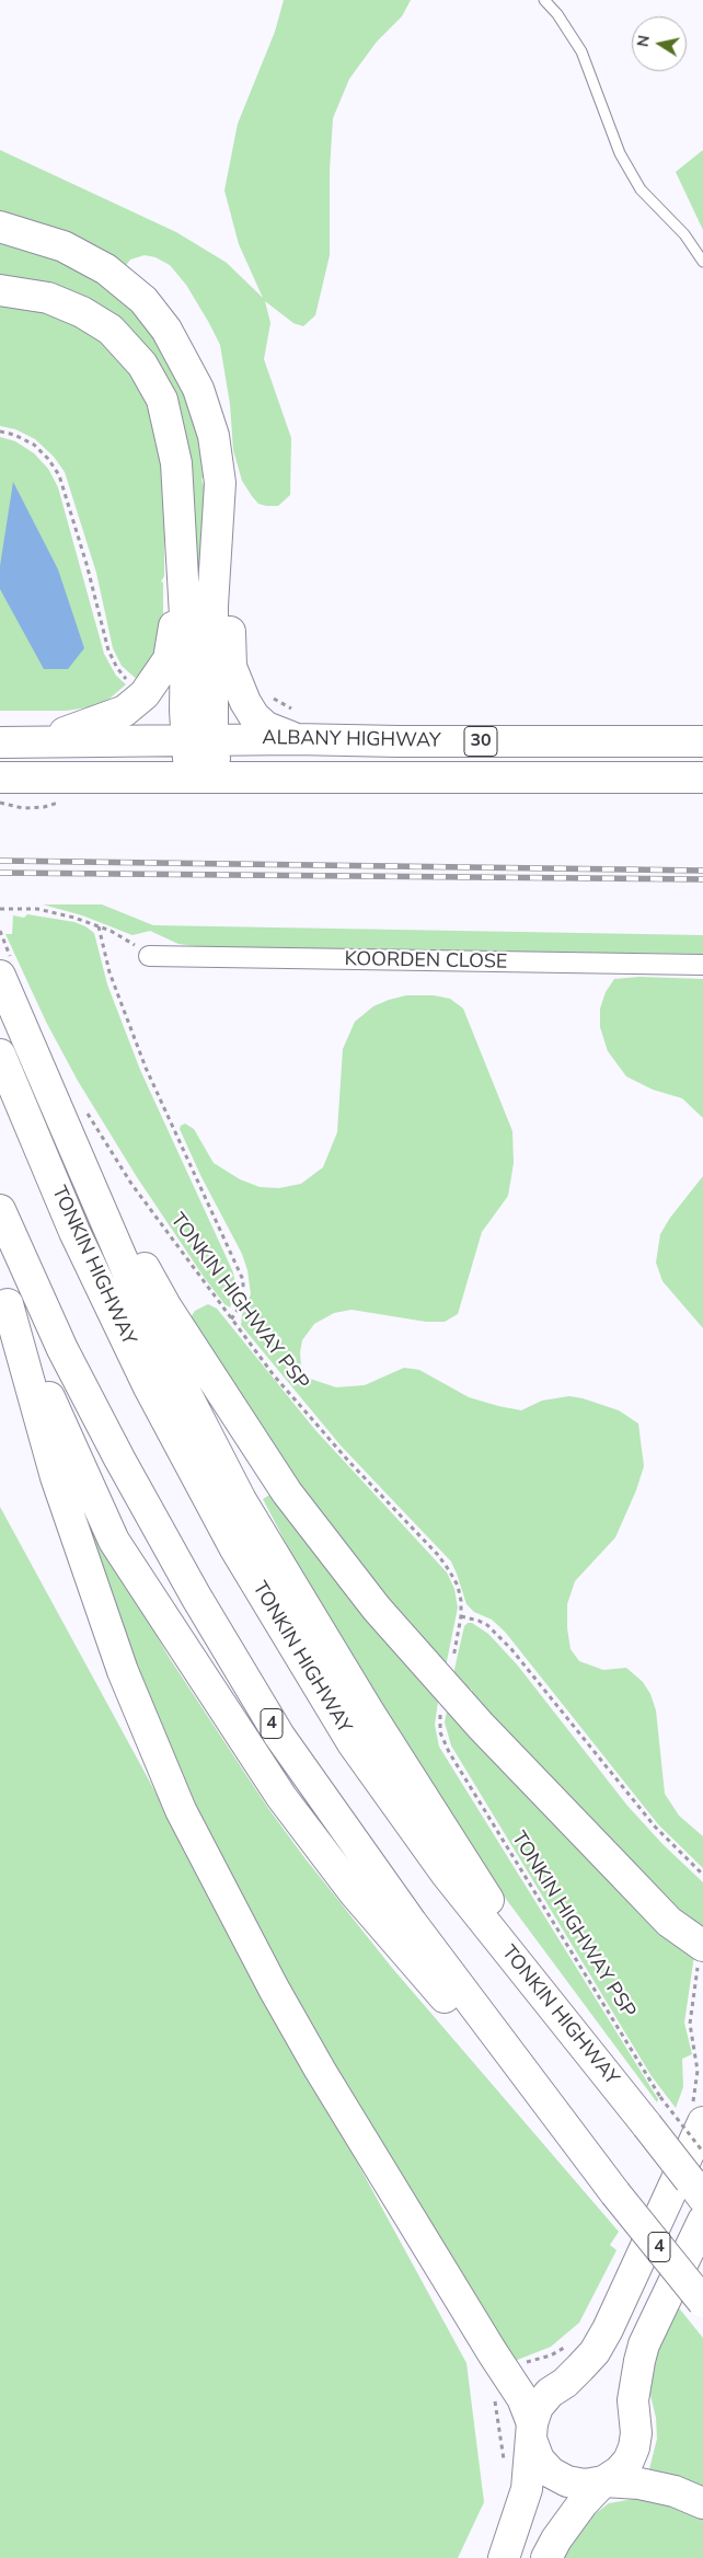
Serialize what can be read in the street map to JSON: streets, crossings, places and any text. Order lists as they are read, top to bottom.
{
  "streets": {
    "main road": [
      "ALBANY HIGHWAY",
      "30",
      "TONKIN HIGHWAY",
      "4"
    ],
    "street": ["KOORDEN CLOSE"],
    "path": ["TONKIN HIGHWAY PSP"]
  },
  "north": "left"
}
